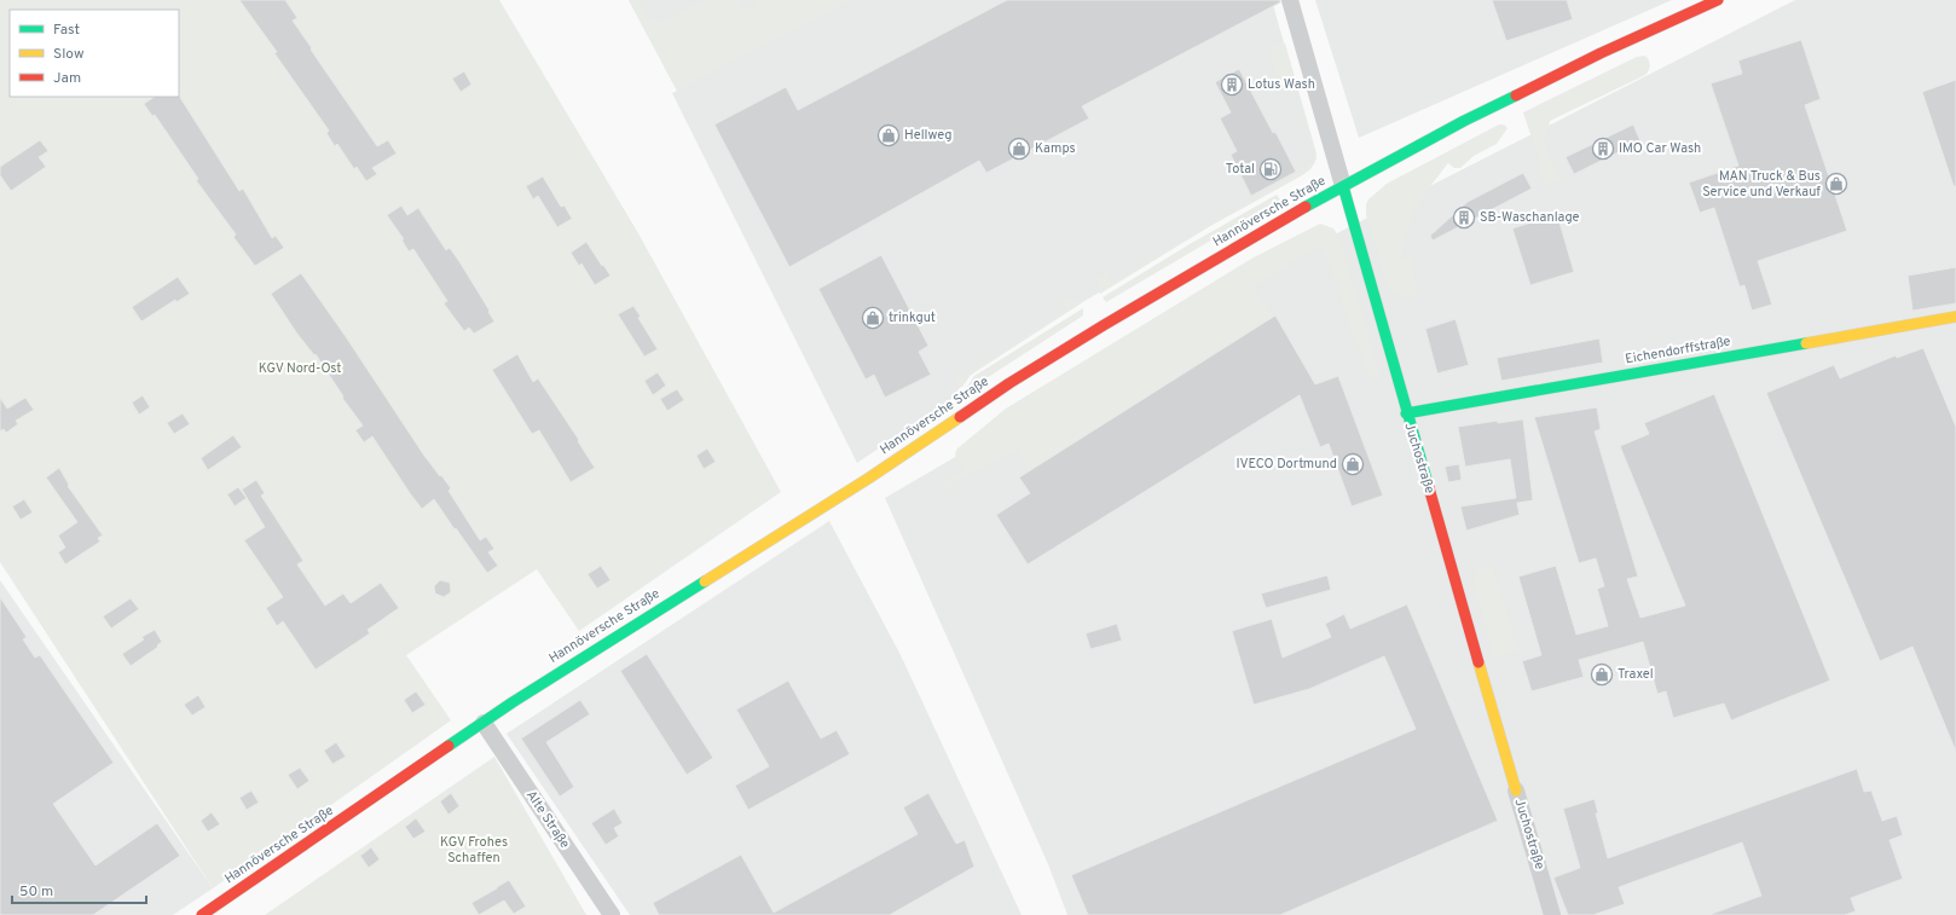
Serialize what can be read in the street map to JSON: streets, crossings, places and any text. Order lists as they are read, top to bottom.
{
  "streets": {
    "main road": ["Hannöversche Straße", "Eichendorffstraße", "Juchostraße"],
    "street": ["Alte Straße"]
  },
  "crossings": [
    ["Hannöversche Straße", "Juchostraße"],
    ["Hannöversche Straße", "Alte Straße"],
    ["Eichendorffstraße", "Juchostraße"]
  ],
  "parks": ["KGV Nord-Ost", "KGV Frohes Schaffen"],
  "places": {
    "building": ["Lotus Wash", "IMO Car Wash", "SB-Waschanlage"],
    "shop": [
      "Hellweg",
      "Kamps",
      "MAN Truck & Bus Service und Verkauf",
      "trinkgut",
      "IVECO Dortmund",
      "Traxel"
    ],
    "fuel station": ["Total"]
  },
  "legend": ["Fast", "Slow", "Jam"],
  "scale_bar": "50 m"
}
